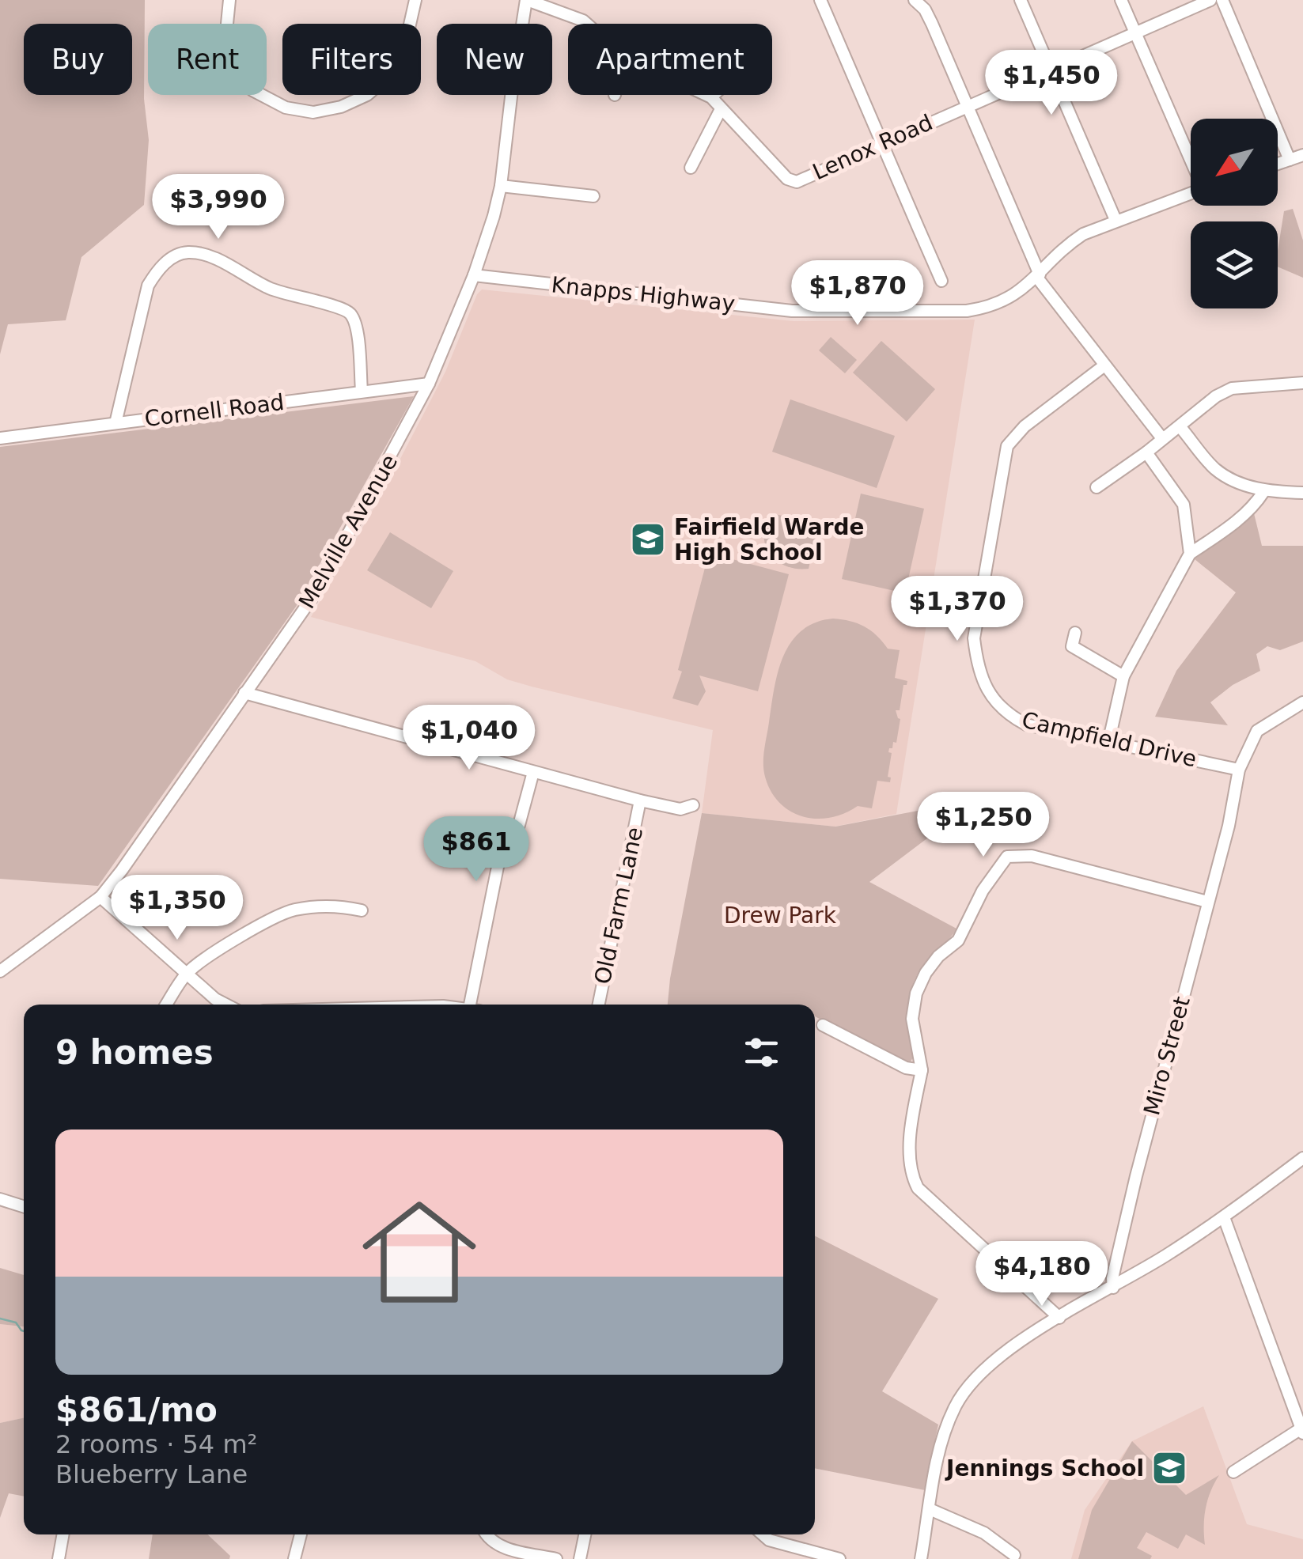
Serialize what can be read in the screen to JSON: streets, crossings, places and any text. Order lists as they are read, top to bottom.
{
  "streets": {
    "street": [
      "Lenox Road",
      "Knapps Highway",
      "Cornell Road",
      "Melville Avenue",
      "Campfield Drive",
      "Old Farm Lane",
      "Miro Street"
    ]
  },
  "crossings": [
    ["Knapps Highway", "Melville Avenue"],
    ["Cornell Road", "Melville Avenue"],
    ["Campfield Drive", "Miro Street"]
  ],
  "parks": ["Drew Park"],
  "places": {
    "school or university": ["Fairfield Warde High School", "Jennings School"]
  },
  "north": "bottom left",
  "page": {
    "chip": [
      "Buy",
      "Rent",
      "Filters",
      "New",
      "Apartment"
    ],
    "price": [
      "$1,450",
      "$3,990",
      "$1,870",
      "$1,370",
      "$1,040",
      "$1,250",
      "$861",
      "$1,350",
      "$4,180"
    ],
    "heading": "9 homes",
    "list": [
      {
        "name": "$861/mo",
        "note": "2 rooms · 54 m² · Blueberry Lane"
      }
    ]
  }
}
